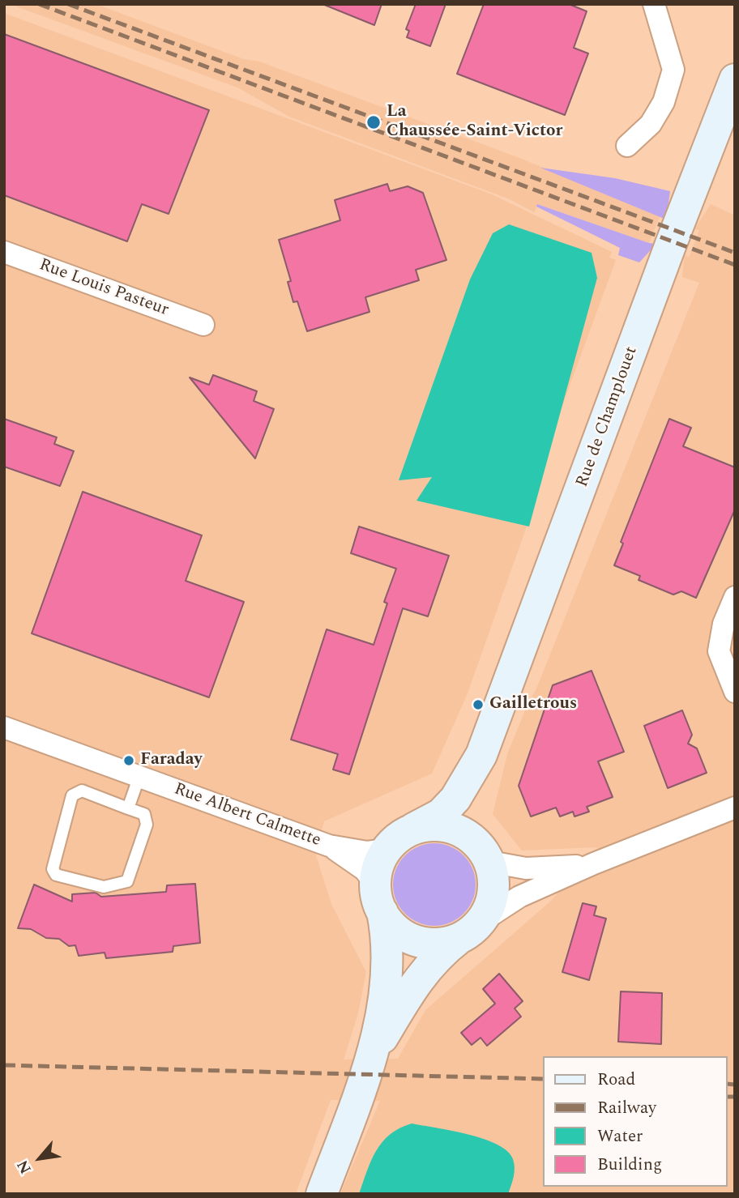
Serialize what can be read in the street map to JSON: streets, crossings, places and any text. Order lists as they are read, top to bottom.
{
  "streets": {
    "street": ["Rue Louis Pasteur", "Rue de Champlouet", "Rue Albert Calmette"]
  },
  "crossings": [
    ["Rue de Champlouet", "Rue Albert Calmette"]
  ],
  "places": ["La Chaussée-Saint-Victor", "Gailletrous", "Faraday"],
  "legend": [
    "Road",
    "Railway",
    "Water",
    "Building"
  ],
  "north": "bottom left"
}
